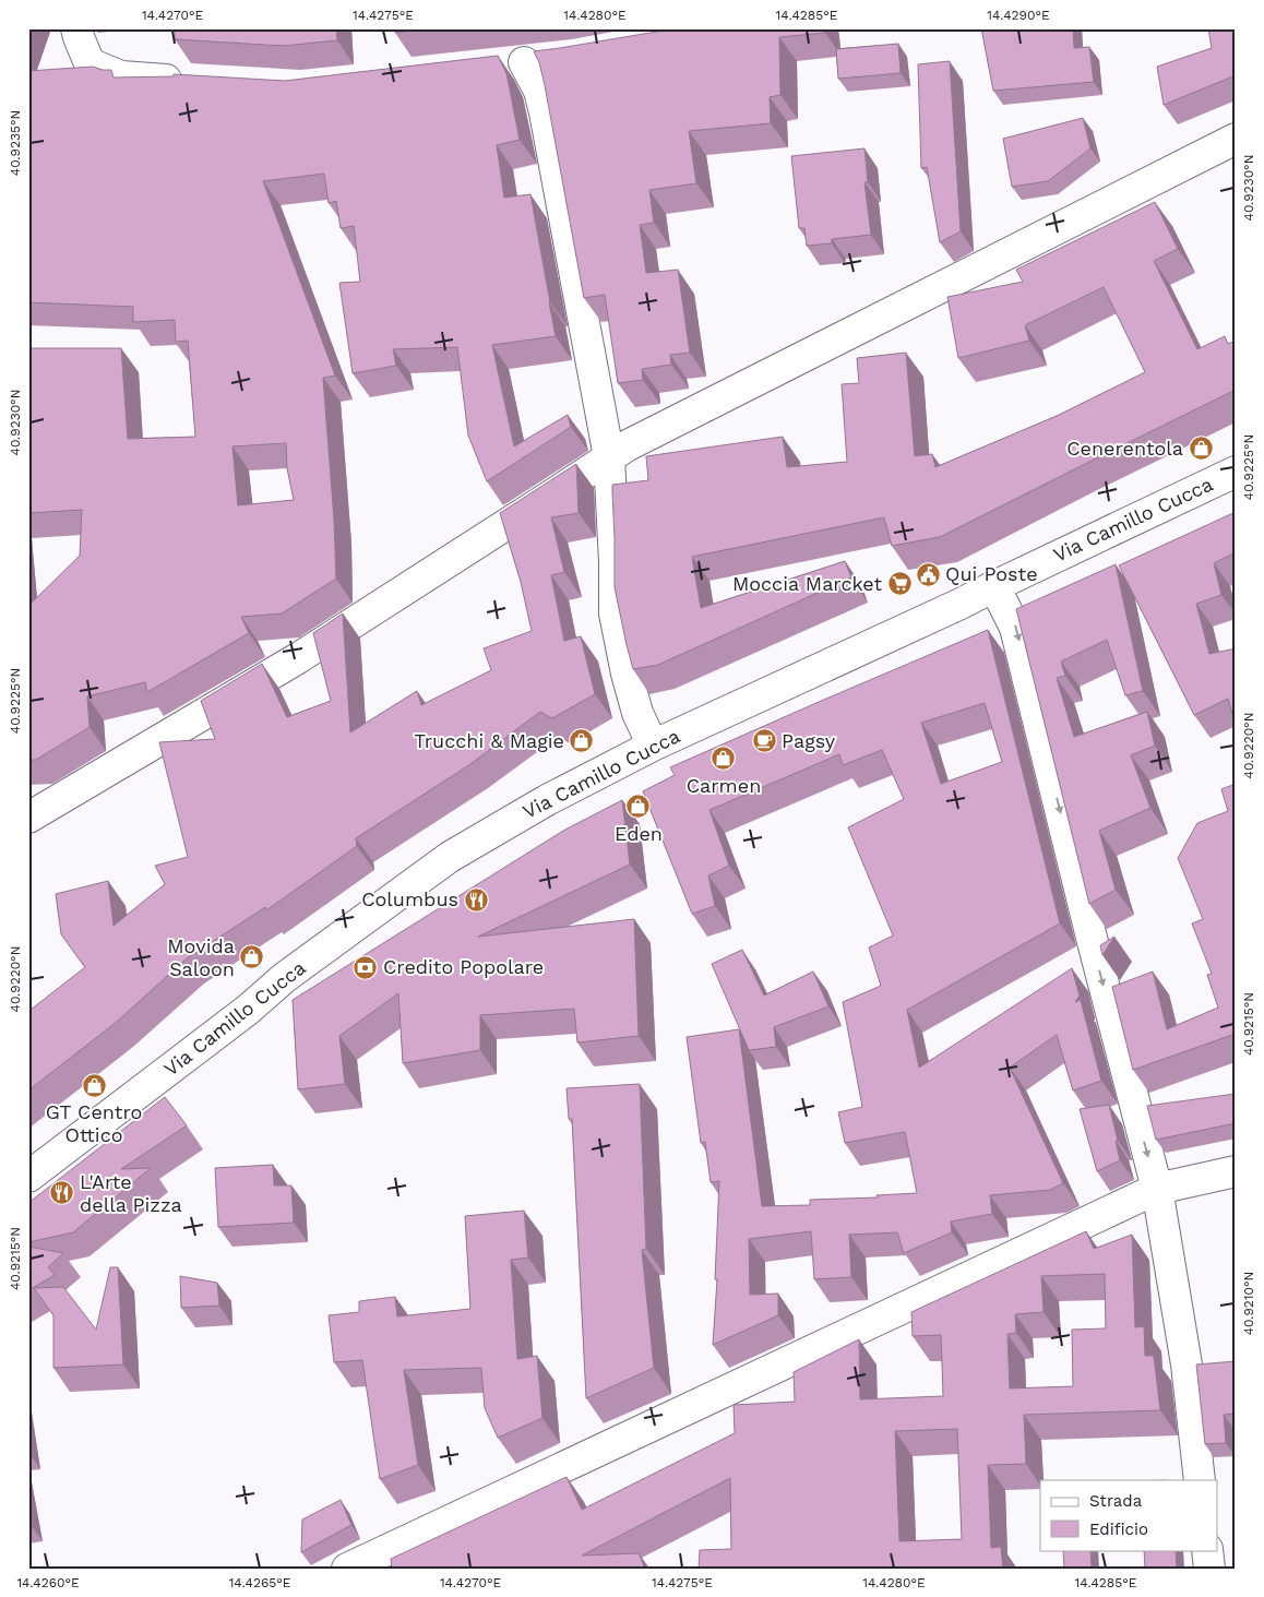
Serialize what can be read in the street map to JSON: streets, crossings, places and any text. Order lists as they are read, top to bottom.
{
  "streets": {
    "street": ["Via Camillo Cucca"]
  },
  "places": {
    "shop": [
      "Cenerentola",
      "Trucchi & Magie",
      "Carmen",
      "Eden",
      "Movida Saloon",
      "GT Centro Ottico"
    ],
    "public building": ["Qui Poste"],
    "supermarket": ["Moccia Marcket"],
    "cafe": ["Pagsy"],
    "restaurant": ["Columbus", "L'Arte della Pizza"],
    "bank": ["Credito Popolare"]
  },
  "legend": ["Strada", "Edificio"],
  "coordinates": [
    "14.4270°E",
    "14.4275°E",
    "14.4280°E",
    "14.4285°E",
    "14.4290°E",
    "40.9235°N",
    "40.9230°N",
    "40.9225°N",
    "40.9220°N",
    "40.9215°N",
    "40.9210°N",
    "14.4260°E",
    "14.4265°E"
  ]
}
